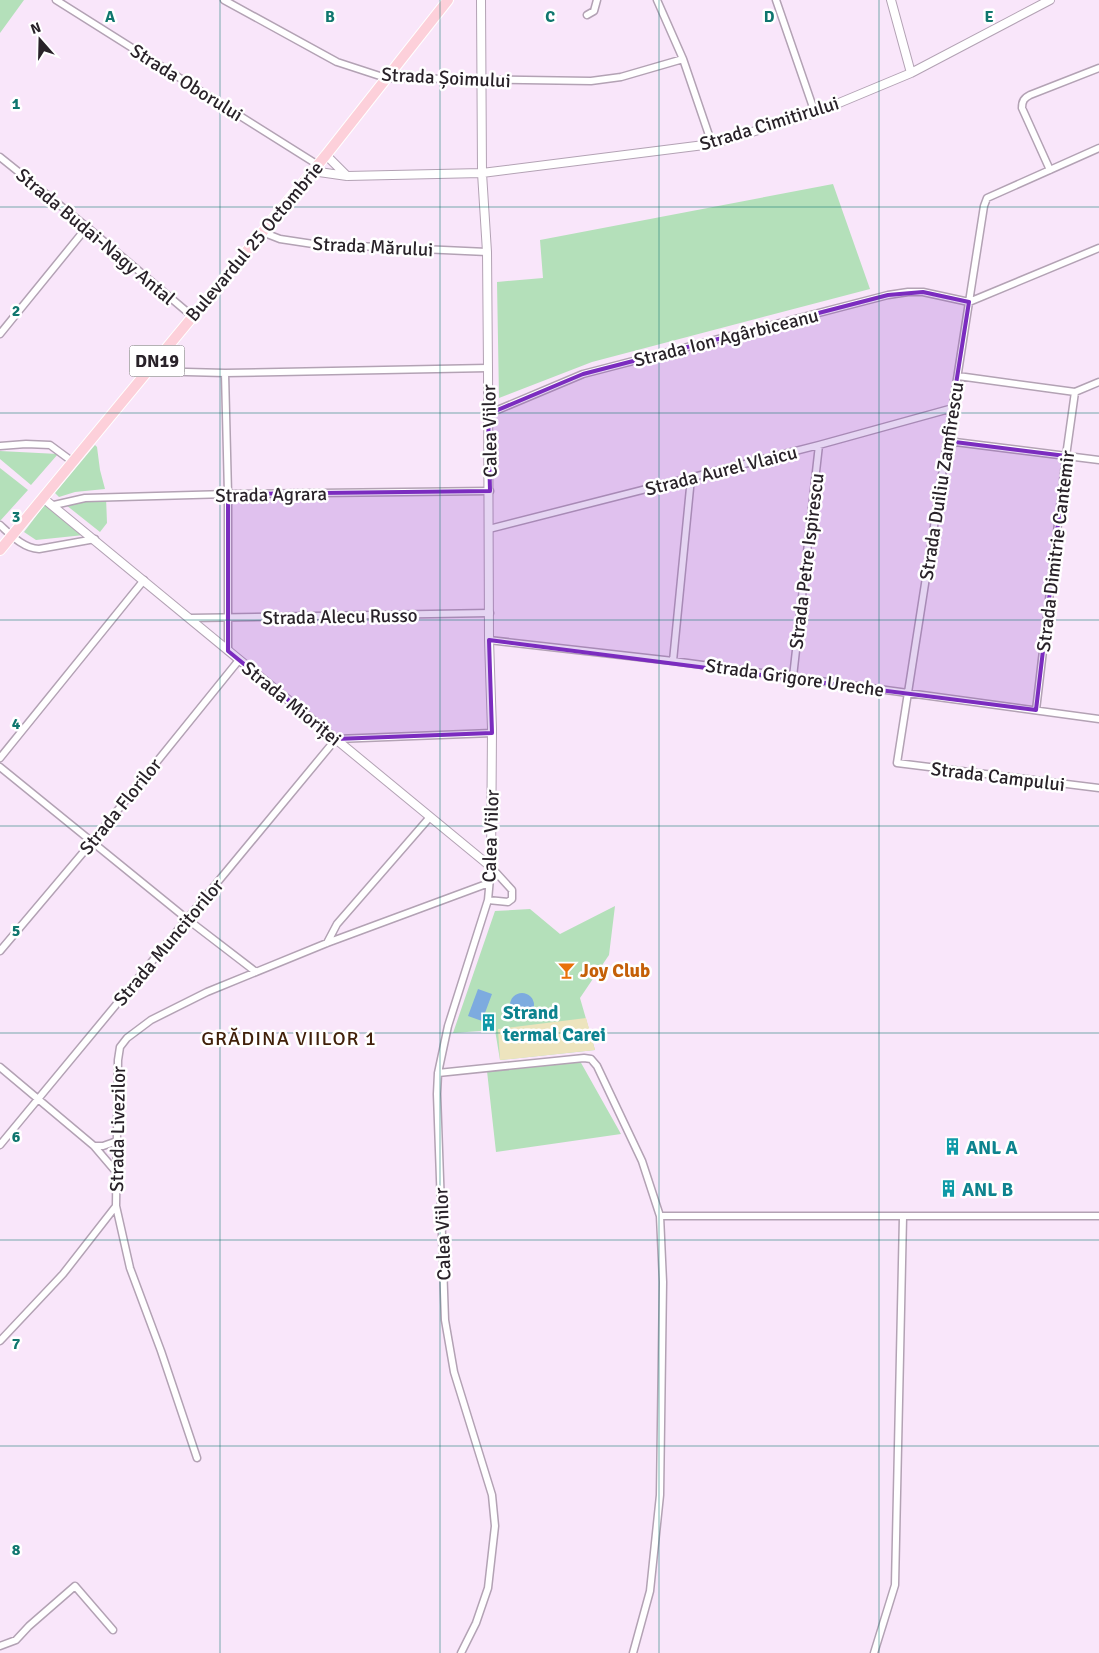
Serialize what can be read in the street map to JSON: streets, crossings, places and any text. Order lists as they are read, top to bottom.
{
  "streets": {
    "main road": ["Bulevardul 25 Octombrie", "DN19"],
    "street": [
      "Strada Șoimului",
      "Strada Oborului",
      "Strada Cimitirului",
      "Strada Budai-Nagy Antal",
      "Strada Mărului",
      "Strada Ion Agârbiceanu",
      "Calea Viilor",
      "Strada Aurel Vlaicu",
      "Strada Duiliu Zamfirescu",
      "Strada Agrara",
      "Strada Dimitrie Cantemir",
      "Strada Petre Ispirescu",
      "Strada Alecu Russo",
      "Strada Grigore Ureche",
      "Strada Mioriței",
      "Strada Campului",
      "Strada Florilor",
      "Strada Muncitorilor",
      "Strada Livezilor"
    ]
  },
  "crossings": [
    ["Strada Șoimului", "Bulevardul 25 Octombrie"],
    ["Strada Șoimului", "Calea Viilor"],
    ["Strada Oborului", "Strada Cimitirului"],
    ["Strada Oborului", "Bulevardul 25 Octombrie"],
    ["Strada Cimitirului", "Bulevardul 25 Octombrie"],
    ["Strada Cimitirului", "Calea Viilor"],
    ["Strada Budai-Nagy Antal", "Bulevardul 25 Octombrie"],
    ["Bulevardul 25 Octombrie", "Strada Mărului"],
    ["Bulevardul 25 Octombrie", "Strada Mioriței"],
    ["Strada Mărului", "Calea Viilor"],
    ["Strada Ion Agârbiceanu", "Calea Viilor"],
    ["Strada Ion Agârbiceanu", "Strada Duiliu Zamfirescu"],
    ["Calea Viilor", "Strada Aurel Vlaicu"],
    ["Calea Viilor", "Strada Agrara"],
    ["Calea Viilor", "Strada Alecu Russo"],
    ["Calea Viilor", "Strada Grigore Ureche"],
    ["Calea Viilor", "Strada Mioriței"],
    ["Calea Viilor", "Strada Livezilor"],
    ["Strada Aurel Vlaicu", "Strada Duiliu Zamfirescu"],
    ["Strada Aurel Vlaicu", "Strada Petre Ispirescu"],
    ["Strada Duiliu Zamfirescu", "Strada Grigore Ureche"],
    ["Strada Duiliu Zamfirescu", "Strada Campului"],
    ["Strada Agrara", "Strada Mioriței"],
    ["Strada Dimitrie Cantemir", "Strada Grigore Ureche"],
    ["Strada Petre Ispirescu", "Strada Grigore Ureche"],
    ["Strada Alecu Russo", "Strada Mioriței"],
    ["Strada Mioriței", "Strada Florilor"],
    ["Strada Mioriței", "Strada Muncitorilor"]
  ],
  "districts": ["GRĂDINA VIILOR 1"],
  "places": {
    "bar": ["Joy Club"],
    "building": ["Strand termal Carei", "ANL A", "ANL B"]
  },
  "north": "top",
  "grid": {
    "columns": [
      "A",
      "B",
      "C",
      "D",
      "E"
    ],
    "rows": [
      "1",
      "2",
      "3",
      "4",
      "5",
      "6",
      "7",
      "8"
    ]
  }
}
